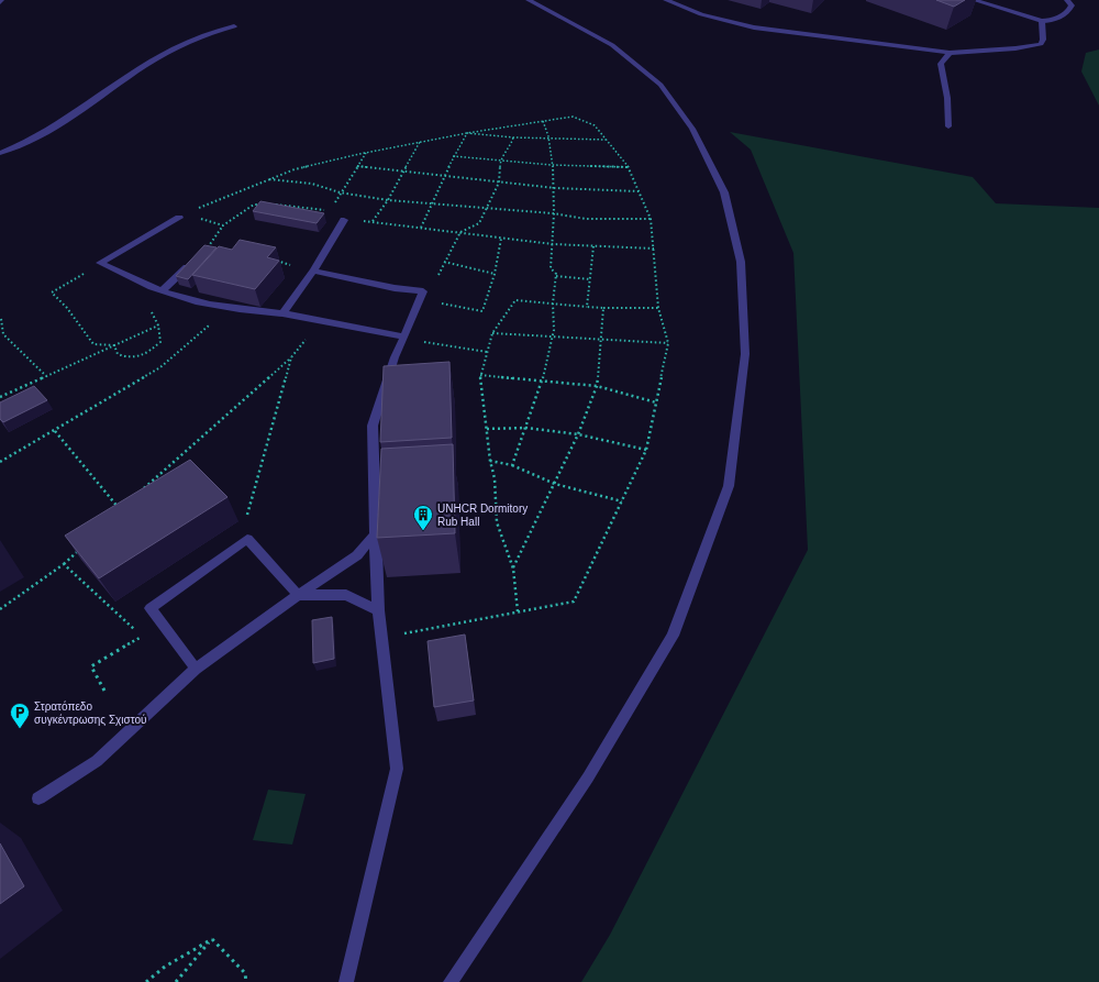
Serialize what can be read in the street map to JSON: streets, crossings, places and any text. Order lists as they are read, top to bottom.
{
  "places": {
    "building": ["UNHCR Dormitory Rub Hall"],
    "parking": ["Στρατόπεδο συγκέντρωσης Σχιστού"]
  }
}
